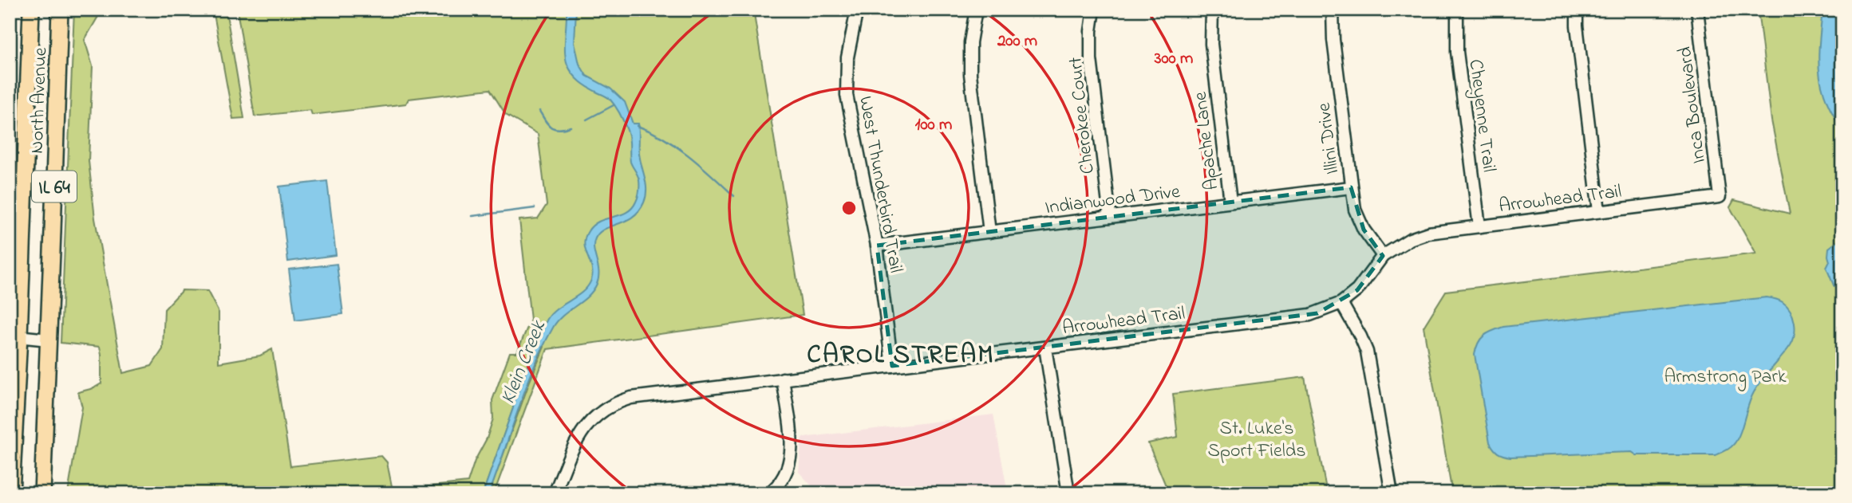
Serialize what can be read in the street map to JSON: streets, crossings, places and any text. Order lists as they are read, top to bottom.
{
  "streets": {
    "main road": ["North Avenue", "IL 64"],
    "street": [
      "Inca Boulevard",
      "Cherokee Court",
      "Cheyenne Trail",
      "Illini Drive",
      "Apache Lane",
      "West Thunderbird Trail",
      "Arrowhead Trail",
      "Indianwood Drive"
    ]
  },
  "crossings": [
    ["Inca Boulevard", "Arrowhead Trail"],
    ["Cherokee Court", "Indianwood Drive"],
    ["Cheyenne Trail", "Arrowhead Trail"],
    ["Illini Drive", "Arrowhead Trail"],
    ["Illini Drive", "Indianwood Drive"],
    ["Apache Lane", "Indianwood Drive"],
    ["West Thunderbird Trail", "Arrowhead Trail"],
    ["West Thunderbird Trail", "Indianwood Drive"]
  ],
  "districts": ["CAROL STREAM"],
  "water": ["Klein Creek"],
  "parks": ["Armstrong Park", "St. Luke's Sport Fields"],
  "rings": ["200 m", "300 m", "100 m"]
}
